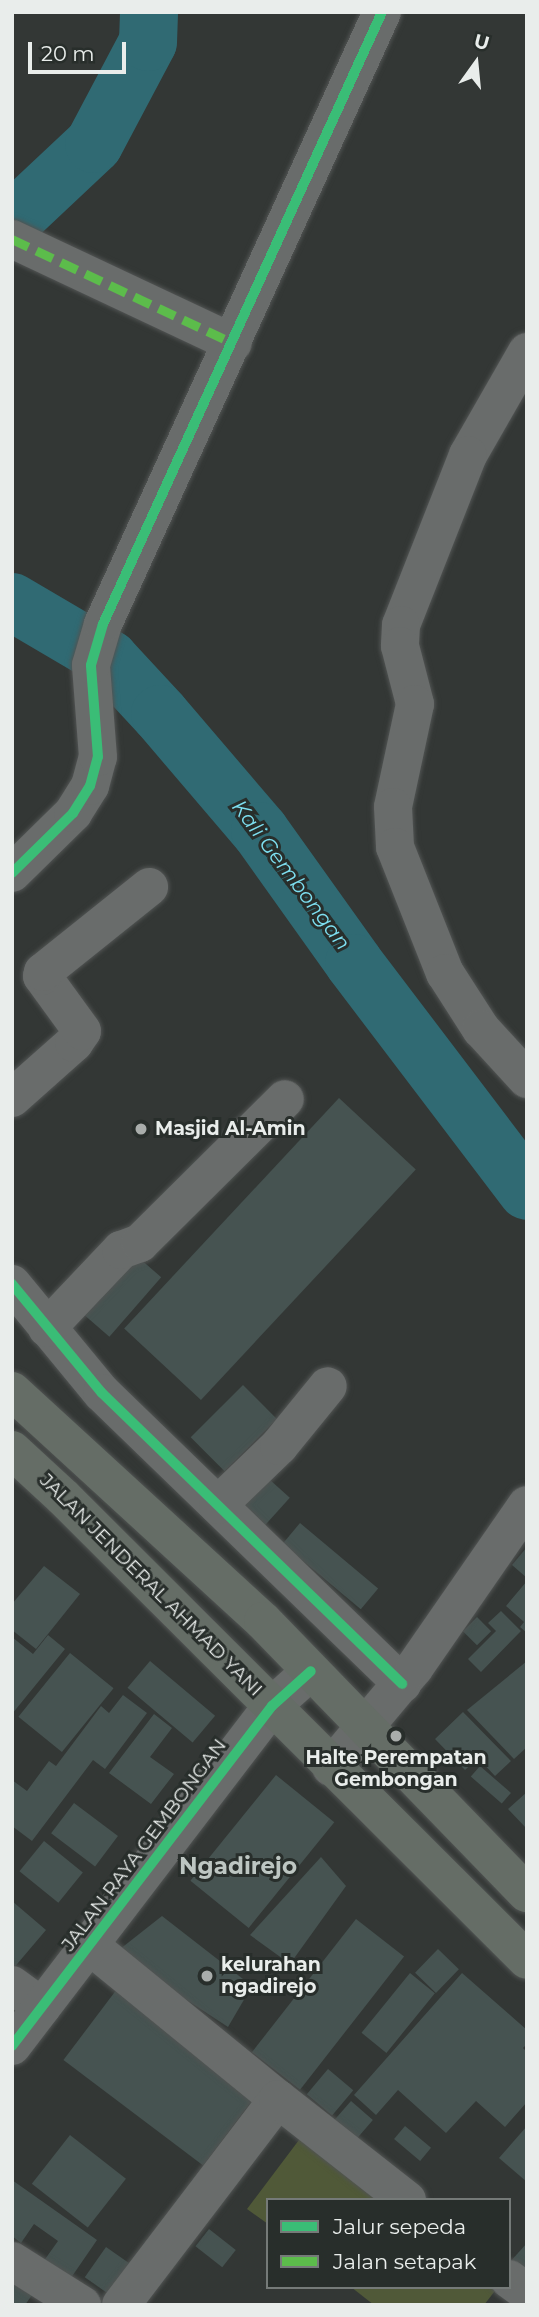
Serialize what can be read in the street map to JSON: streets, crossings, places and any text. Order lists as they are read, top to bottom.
{
  "streets": {
    "highway": ["JALAN JENDERAL AHMAD YANI"],
    "street": ["JALAN RAYA GEMBONGAN"]
  },
  "crossings": [
    ["JALAN JENDERAL AHMAD YANI", "JALAN RAYA GEMBONGAN"]
  ],
  "districts": ["Ngadirejo"],
  "water": ["Kali Gembongan"],
  "places": ["Masjid Al-Amin", "Halte Perempatan Gembongan", "kelurahan ngadirejo"],
  "legend": ["Jalur sepeda", "Jalan setapak"],
  "scale_bar": "20 m",
  "north": "top"
}
